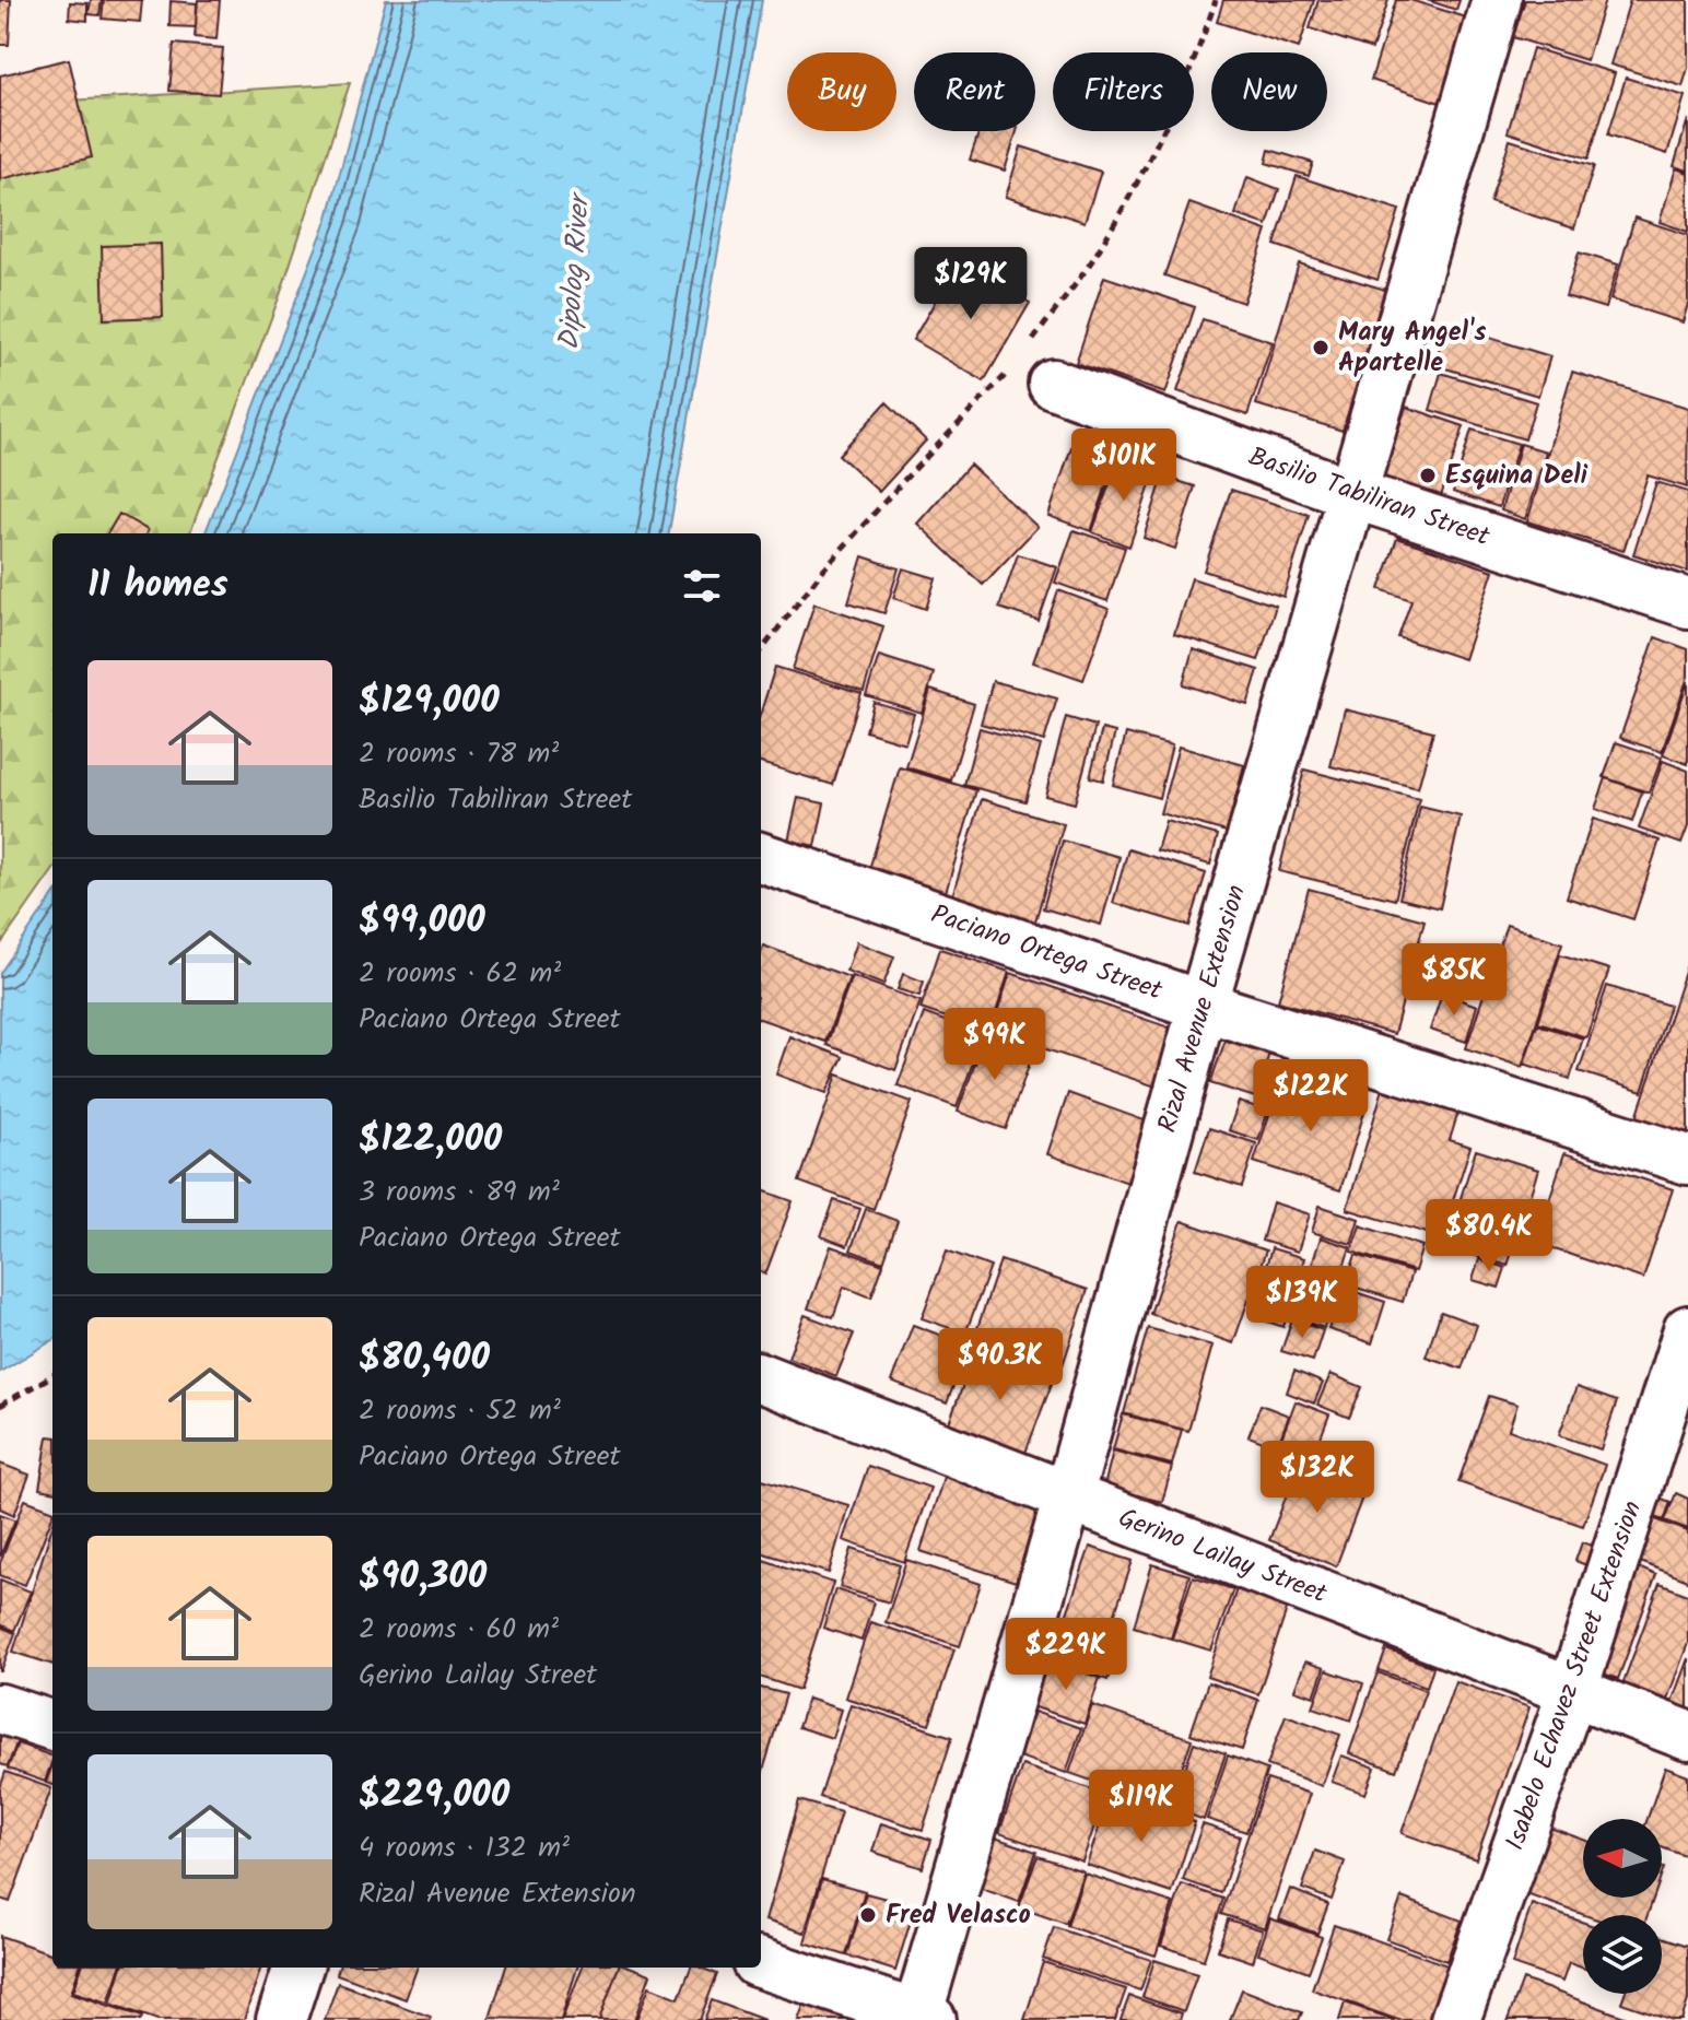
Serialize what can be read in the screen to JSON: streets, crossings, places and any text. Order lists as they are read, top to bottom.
{
  "streets": {
    "street": [
      "Basilio Tabiliran Street",
      "Paciano Ortega Street",
      "Rizal Avenue Extension",
      "Gerino Lailay Street",
      "Isabelo Echavez Street Extension"
    ]
  },
  "crossings": [
    ["Basilio Tabiliran Street", "Rizal Avenue Extension"],
    ["Paciano Ortega Street", "Rizal Avenue Extension"],
    ["Rizal Avenue Extension", "Gerino Lailay Street"],
    ["Gerino Lailay Street", "Isabelo Echavez Street Extension"]
  ],
  "water": ["Dipolog River"],
  "places": ["Mary Angel's Apartelle", "Esquina Deli", "Fred Velasco"],
  "north": "left",
  "page": {
    "chip": [
      "Buy",
      "Rent",
      "Filters",
      "New"
    ],
    "price": [
      "$129K",
      "$101K",
      "$85K",
      "$99K",
      "$122K",
      "$80.4K",
      "$139K",
      "$90.3K",
      "$132K",
      "$229K",
      "$119K"
    ],
    "heading": "11 homes",
    "list": [
      {
        "name": "$129,000",
        "note": "2 rooms · 78 m² · Basilio Tabiliran Street"
      },
      {
        "name": "$99,000",
        "note": "2 rooms · 62 m² · Paciano Ortega Street"
      },
      {
        "name": "$122,000",
        "note": "3 rooms · 89 m² · Paciano Ortega Street"
      },
      {
        "name": "$80,400",
        "note": "2 rooms · 52 m² · Paciano Ortega Street"
      },
      {
        "name": "$90,300",
        "note": "2 rooms · 60 m² · Gerino Lailay Street"
      },
      {
        "name": "$229,000",
        "note": "4 rooms · 132 m² · Rizal Avenue Extension"
      }
    ]
  }
}
